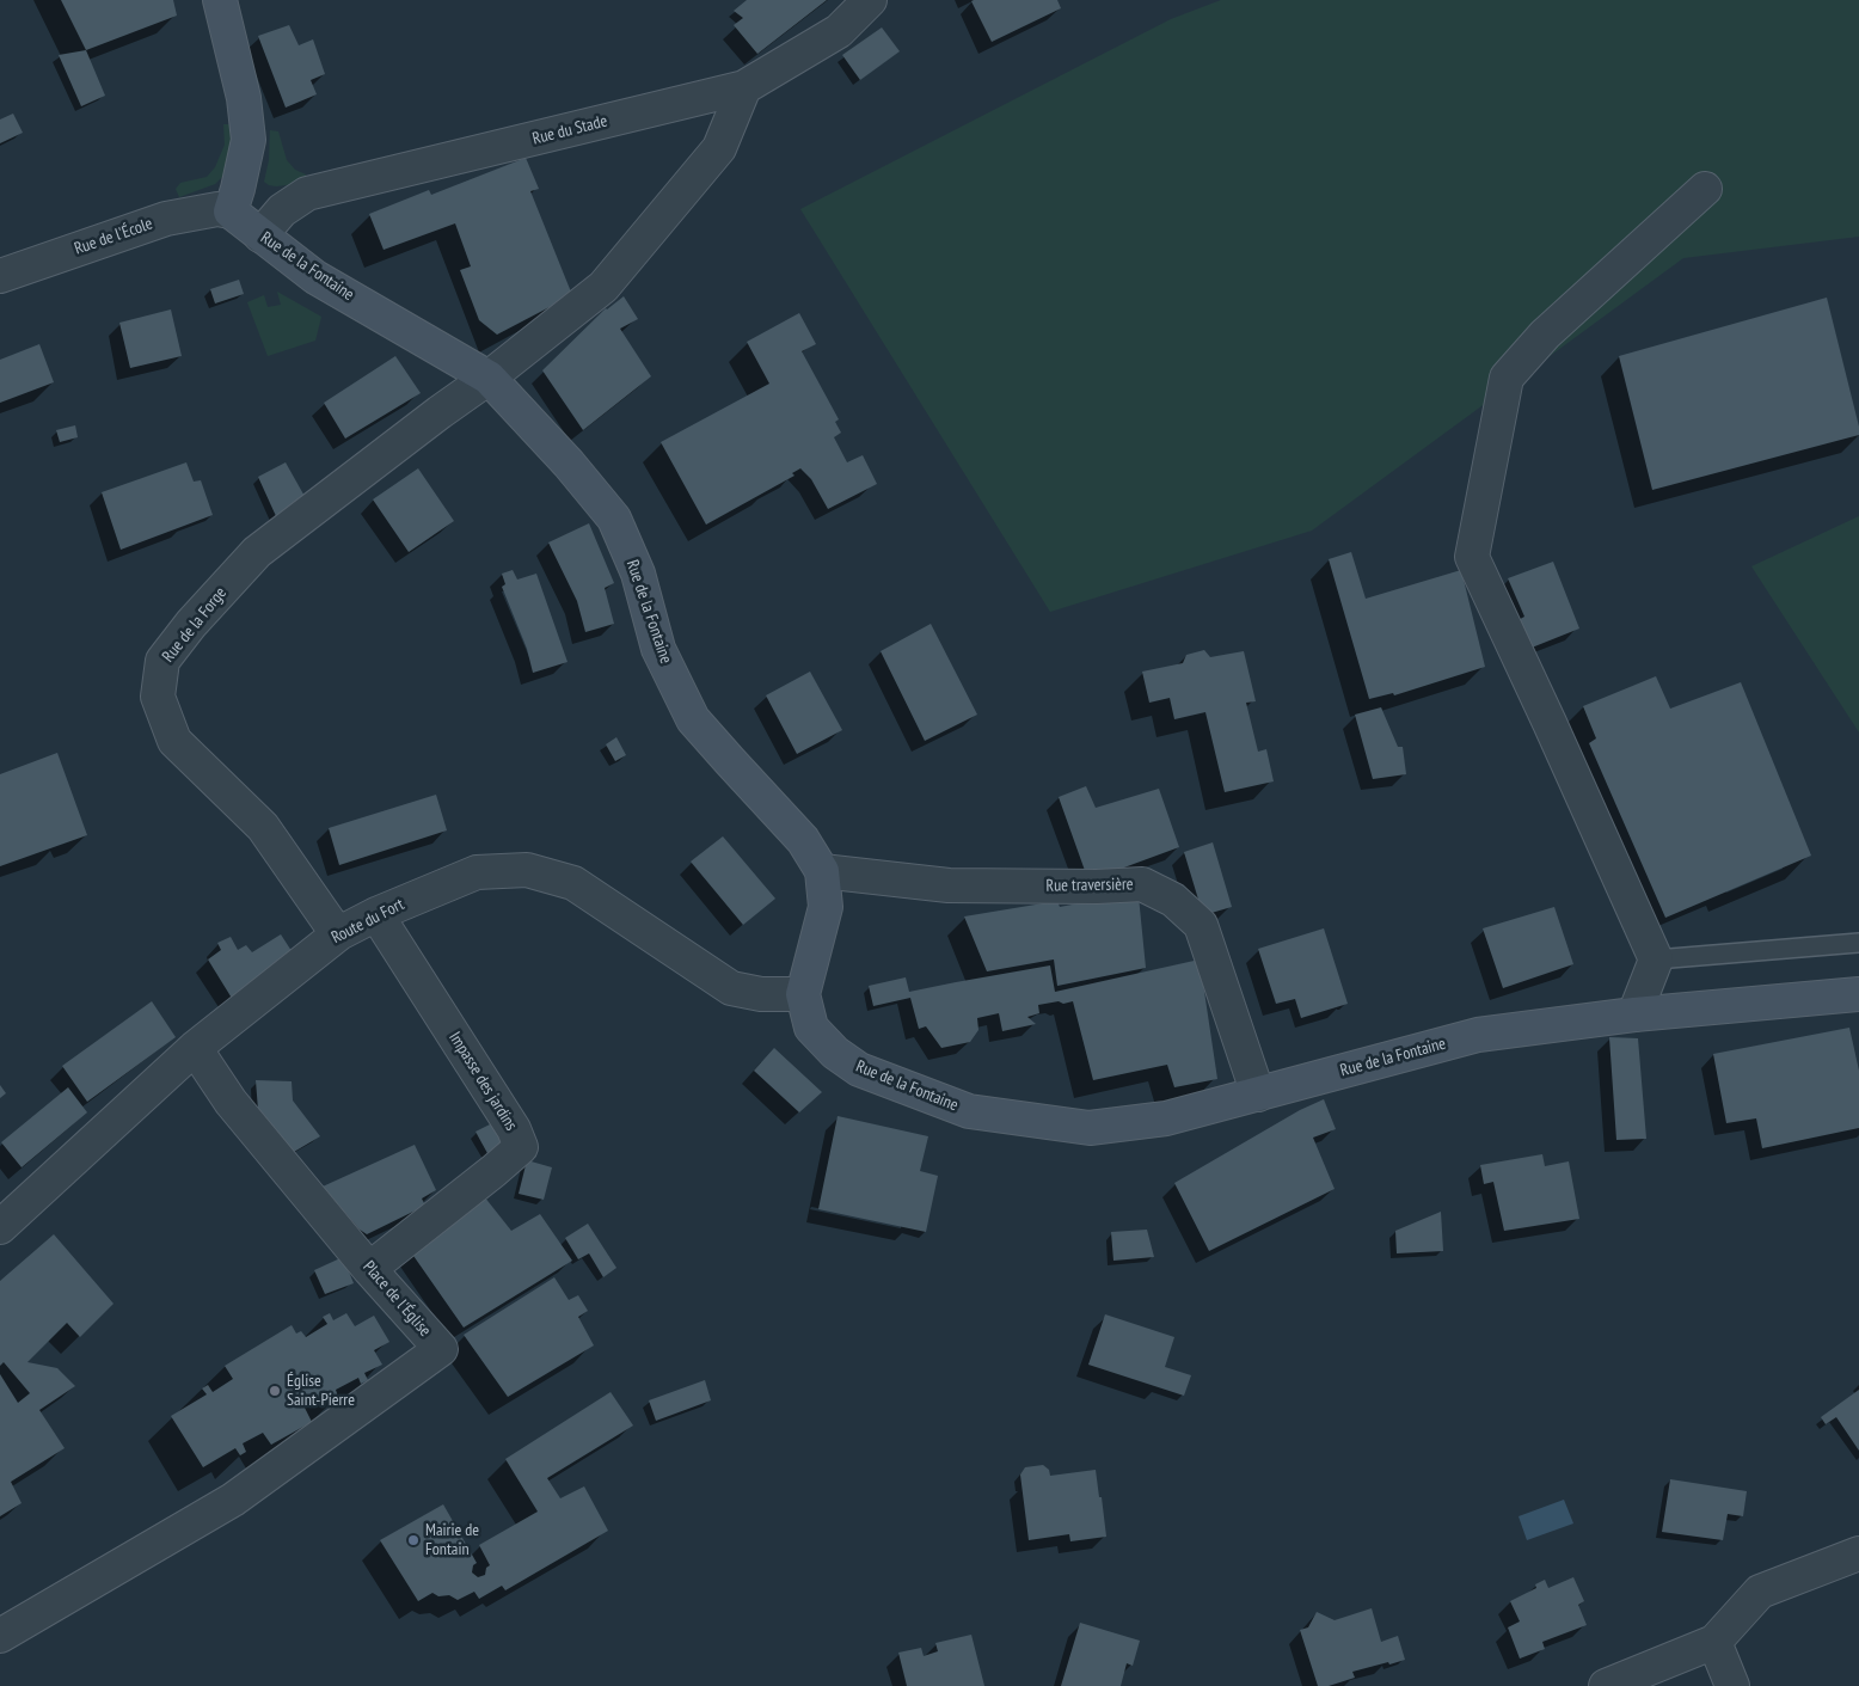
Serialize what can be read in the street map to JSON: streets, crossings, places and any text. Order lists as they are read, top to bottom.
{
  "streets": {
    "street": [
      "Rue du Stade",
      "Rue de l'École",
      "Rue de la Fontaine",
      "Rue de la Forge",
      "Rue traversière",
      "Route du Fort",
      "Impasse des jardins",
      "Place de l'Église"
    ]
  },
  "crossings": [
    ["Rue du Stade", "Rue de la Fontaine"],
    ["Rue du Stade", "Rue de la Forge"],
    ["Rue de l'École", "Rue de la Fontaine"],
    ["Rue de la Fontaine", "Rue de la Forge"],
    ["Rue de la Fontaine", "Rue traversière"],
    ["Rue de la Fontaine", "Route du Fort"],
    ["Rue de la Forge", "Route du Fort"],
    ["Route du Fort", "Impasse des jardins"],
    ["Route du Fort", "Place de l'Église"],
    ["Impasse des jardins", "Place de l'Église"]
  ],
  "places": ["Église Saint-Pierre", "Mairie de Fontain"]
}
